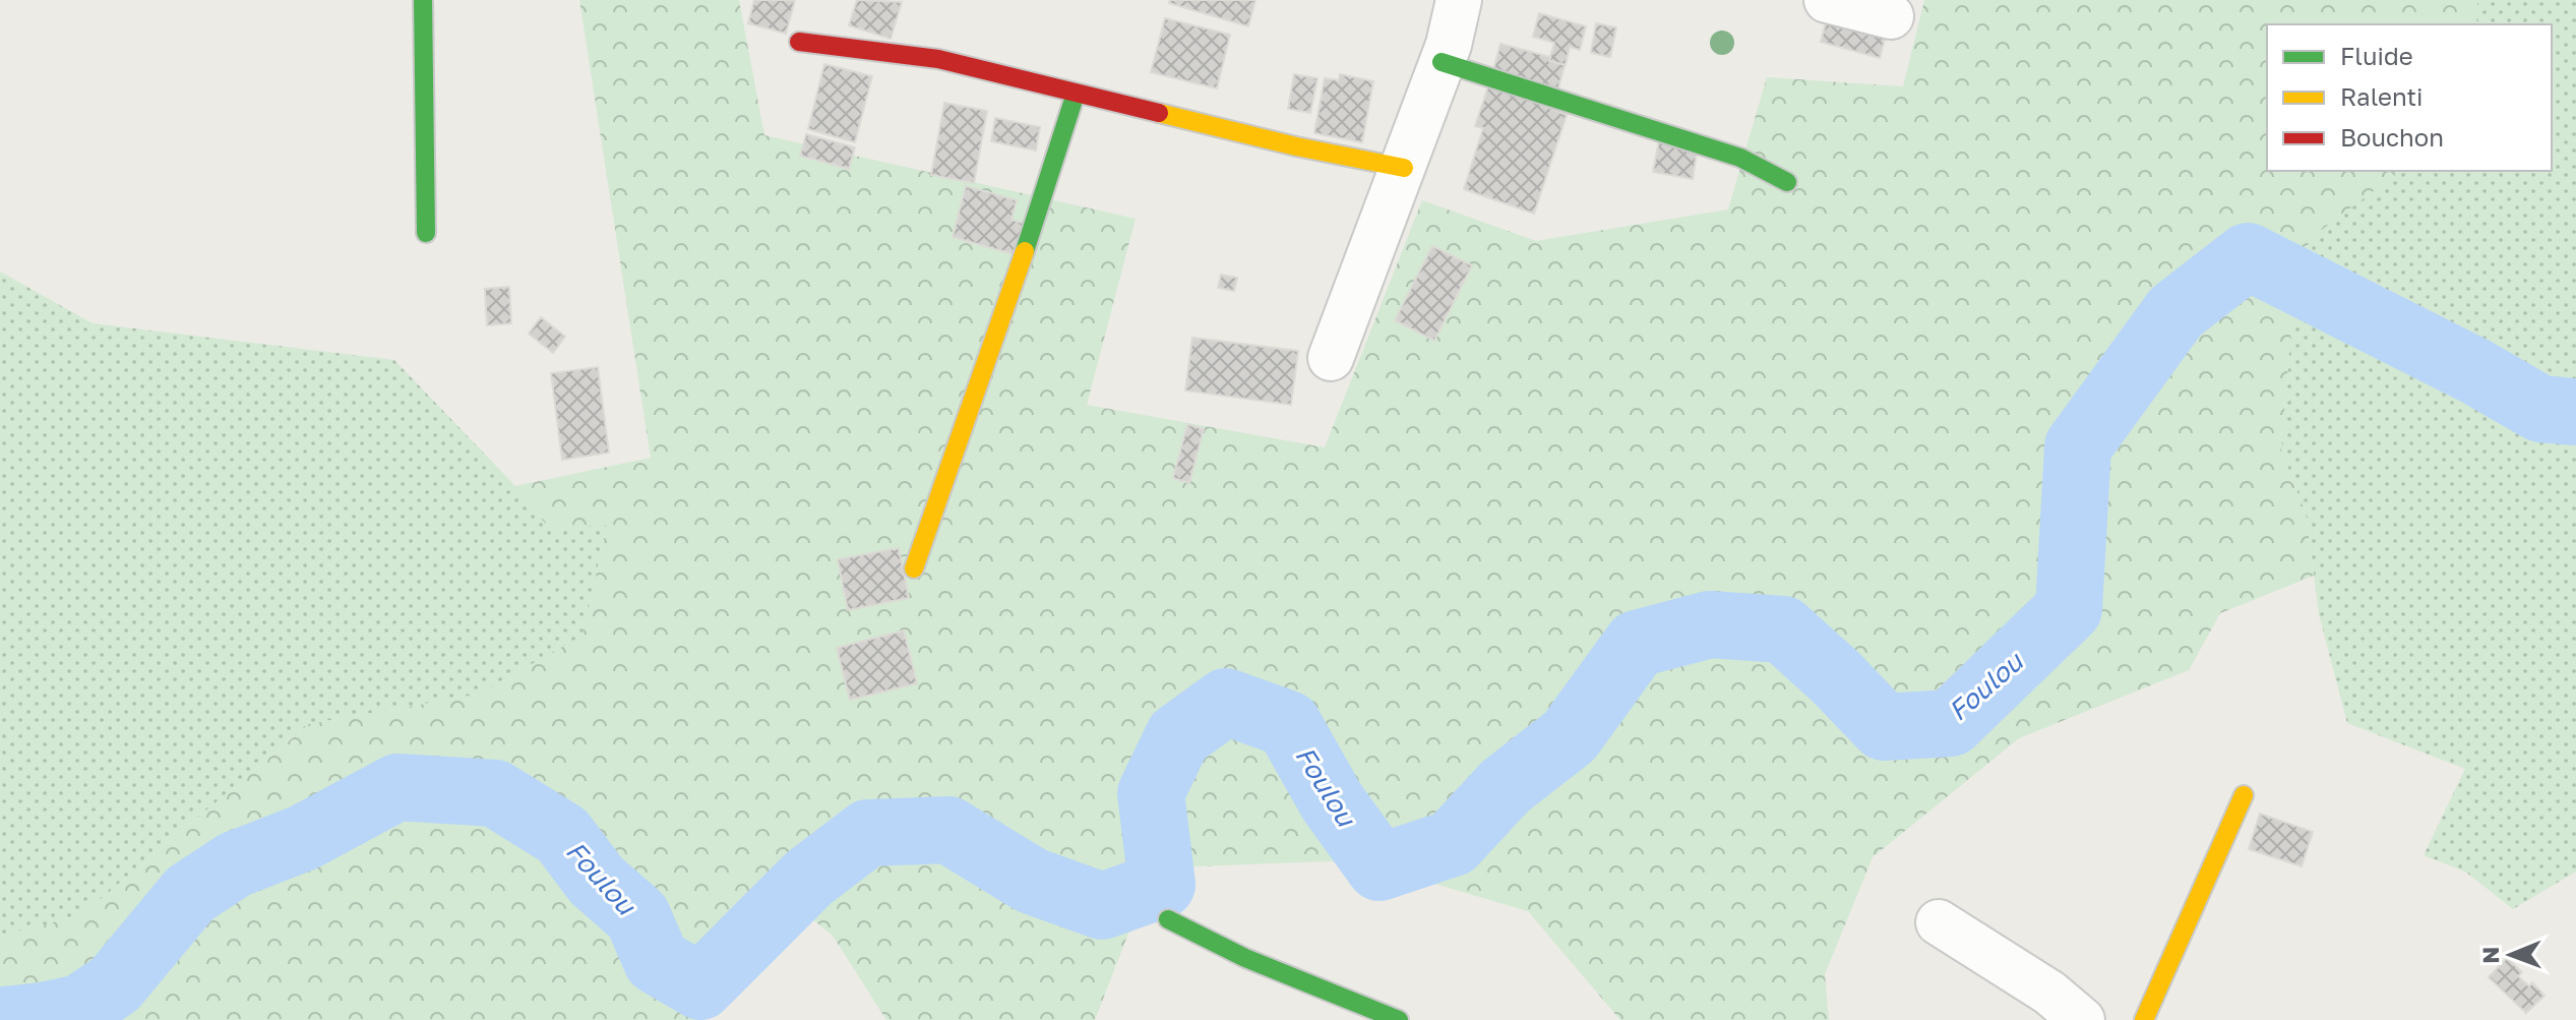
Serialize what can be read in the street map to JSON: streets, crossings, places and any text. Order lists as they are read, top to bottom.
{
  "water": ["Foulou"],
  "legend": ["Fluide", "Ralenti", "Bouchon"],
  "north": "left"
}
